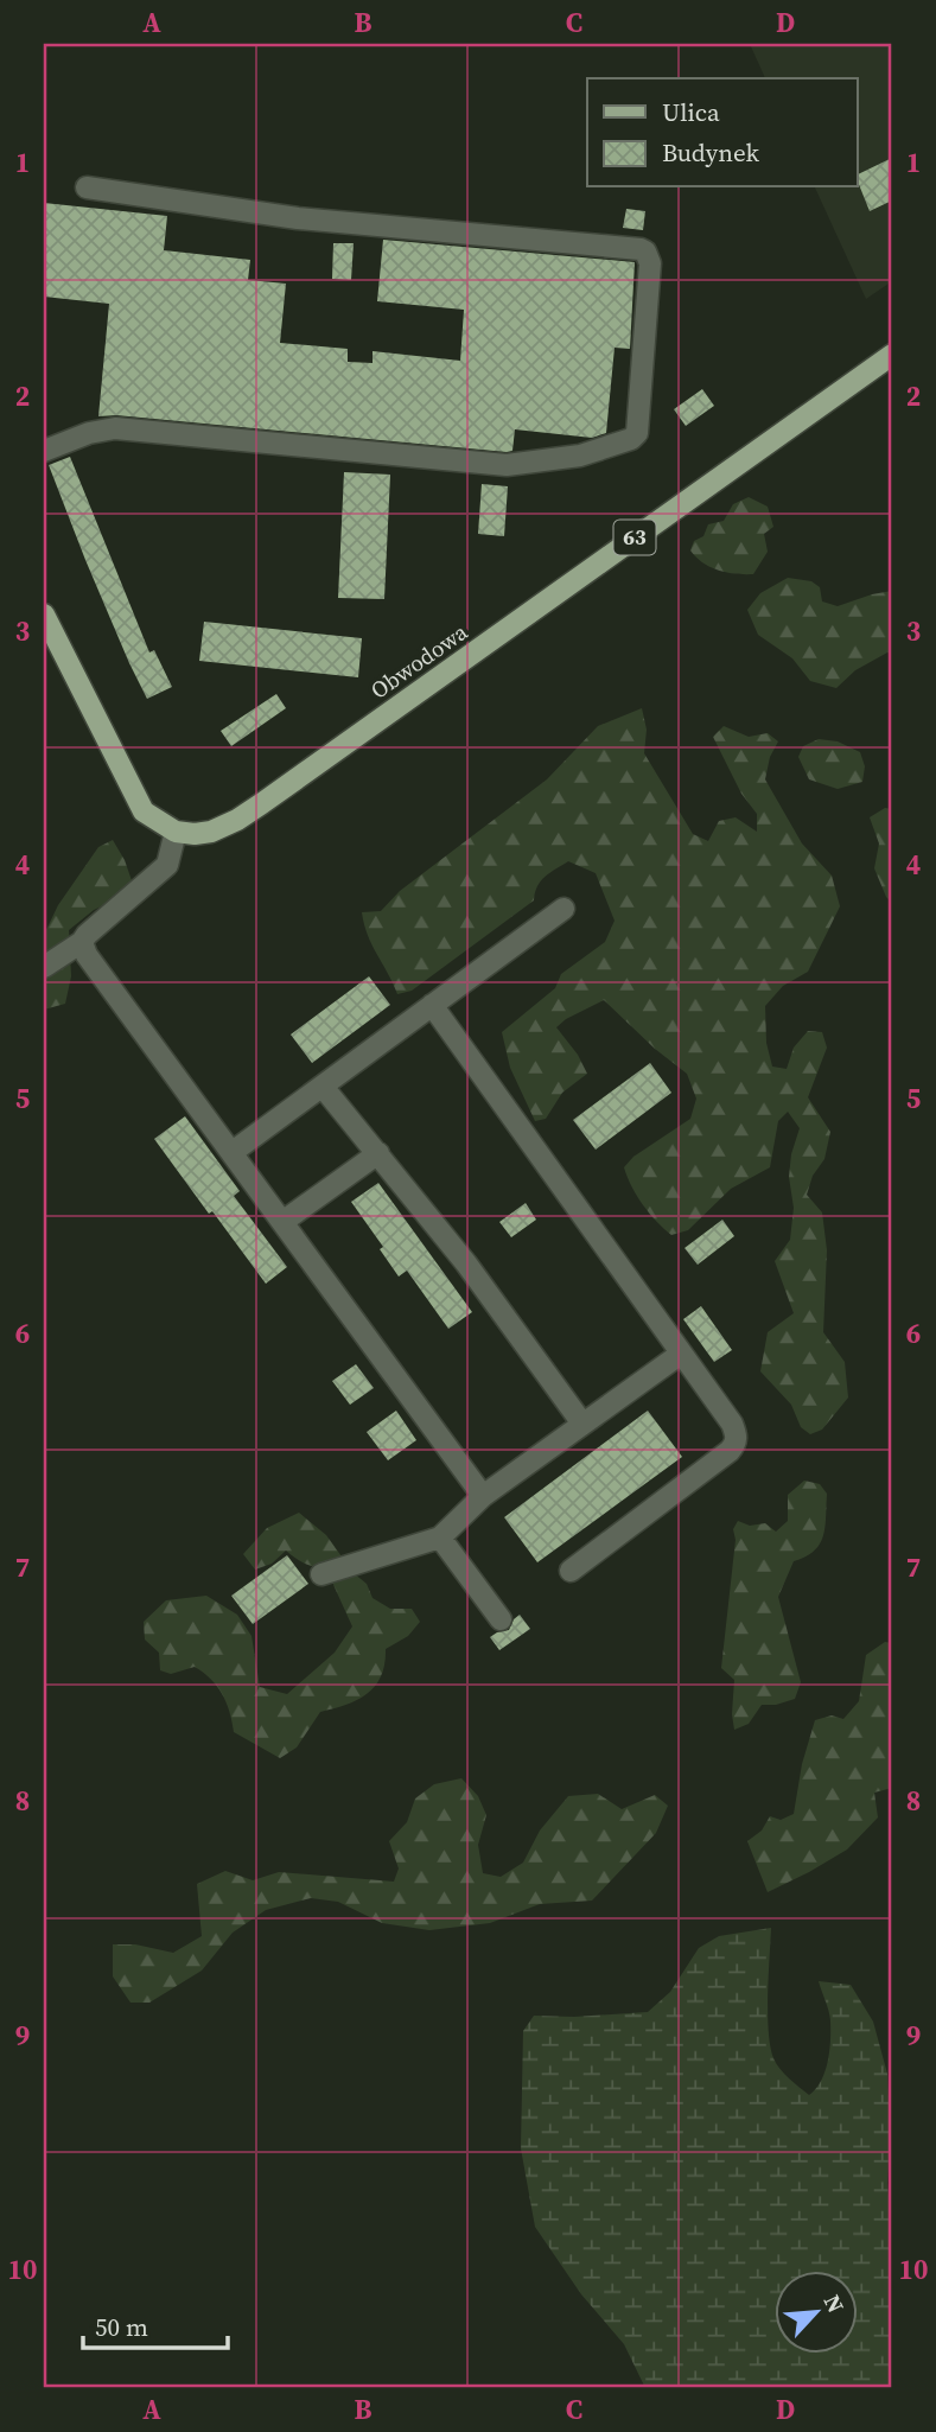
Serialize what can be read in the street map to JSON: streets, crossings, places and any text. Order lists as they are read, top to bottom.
{
  "streets": {
    "main road": ["63", "Obwodowa"]
  },
  "legend": ["Ulica", "Budynek"],
  "scale_bar": "50 m",
  "north": "top right",
  "grid": {
    "columns": [
      "A",
      "B",
      "C",
      "D"
    ],
    "rows": [
      "1",
      "2",
      "3",
      "4",
      "5",
      "6",
      "7",
      "8",
      "9",
      "10"
    ]
  }
}
